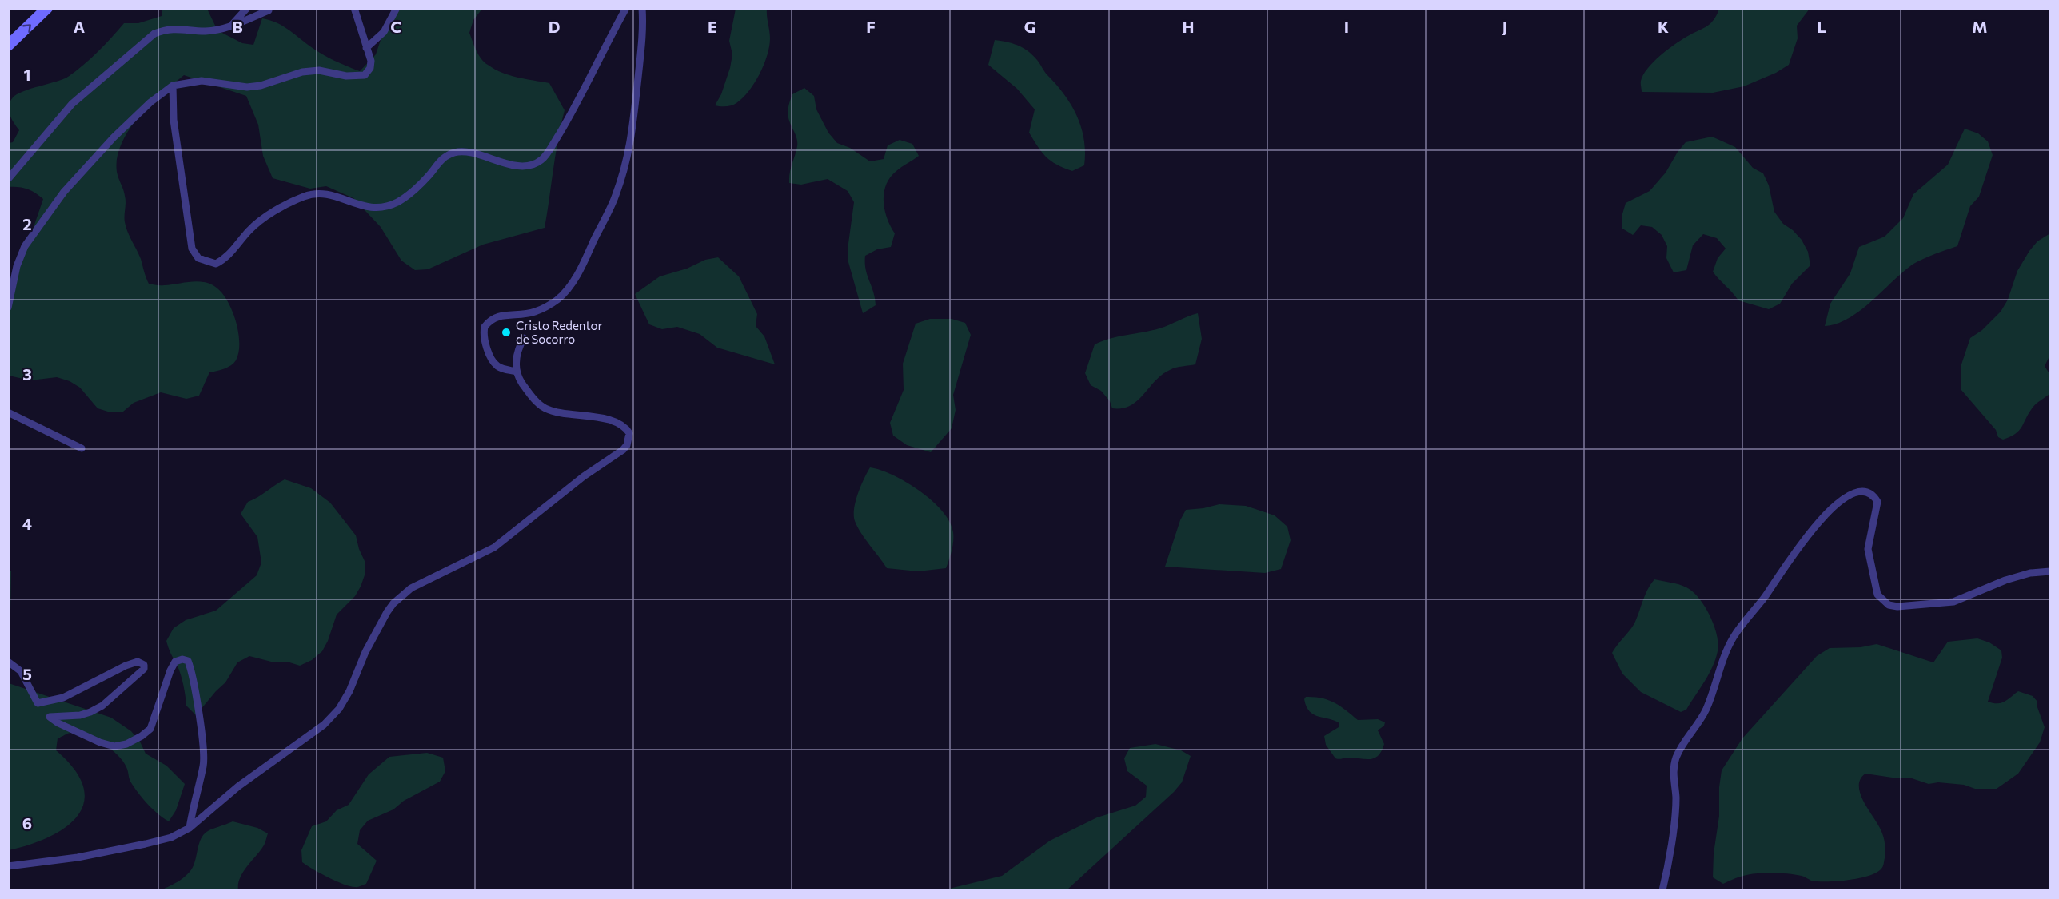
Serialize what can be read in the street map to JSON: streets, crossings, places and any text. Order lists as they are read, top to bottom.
{
  "places": ["Cristo Redentor de Socorro"],
  "grid": {
    "columns": [
      "A",
      "B",
      "C",
      "D",
      "E",
      "F",
      "G",
      "H",
      "I",
      "J",
      "K",
      "L",
      "M"
    ],
    "rows": [
      "1",
      "2",
      "3",
      "4",
      "5",
      "6"
    ]
  }
}
